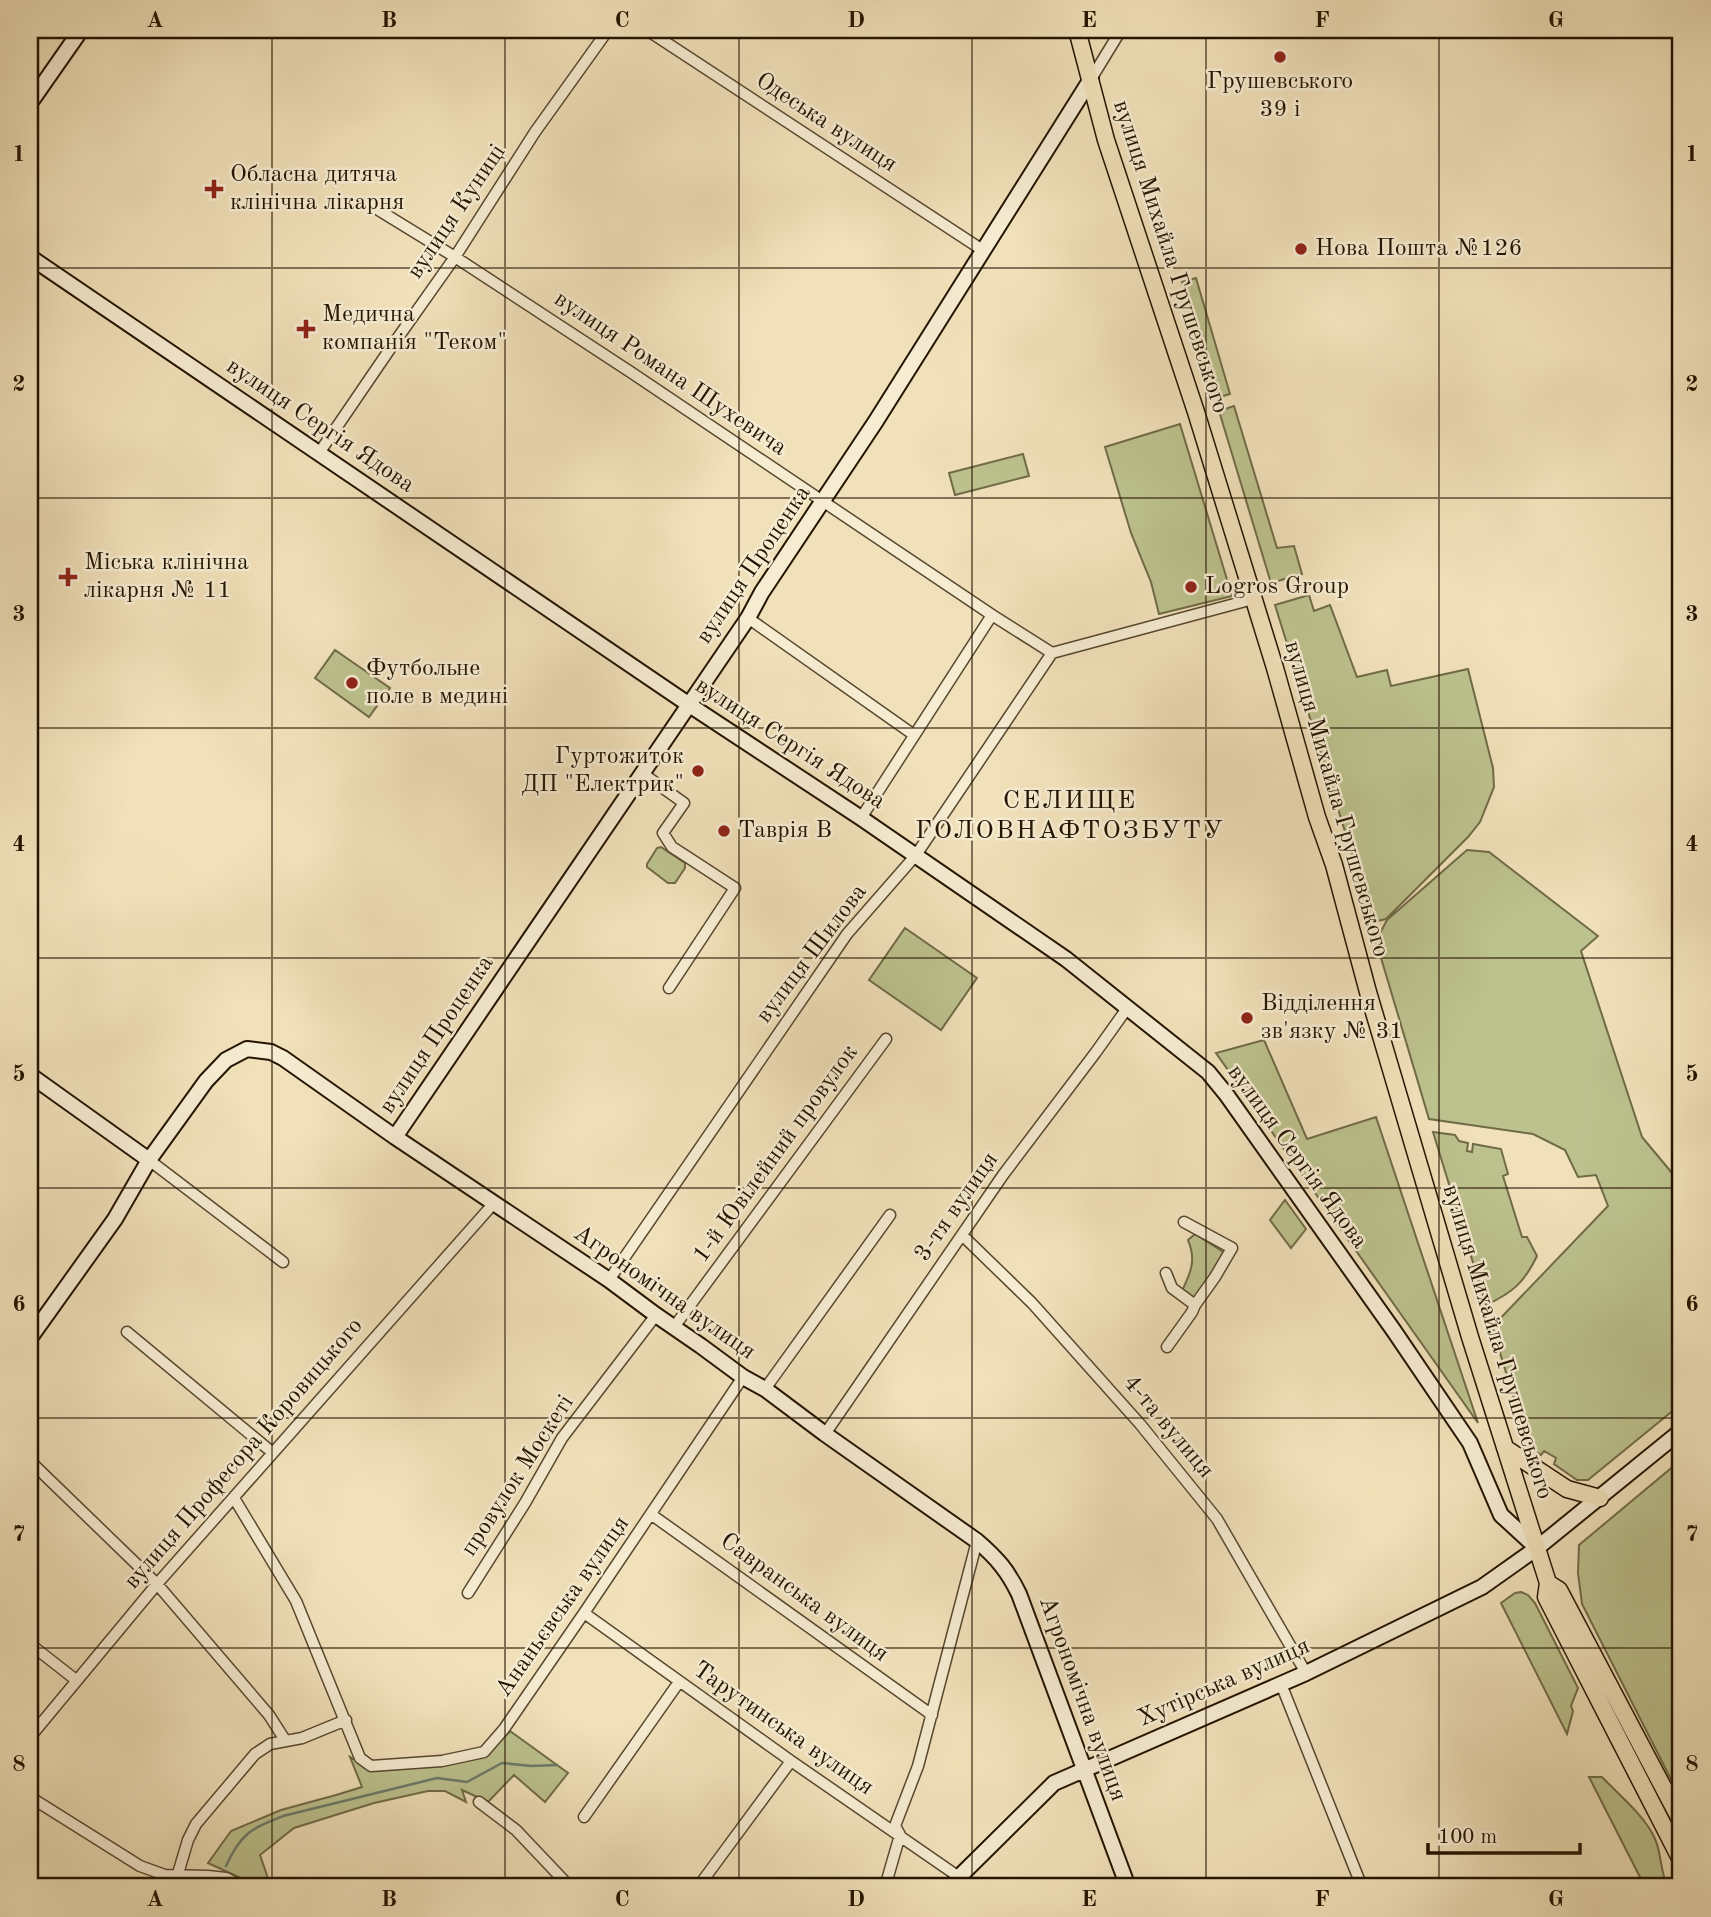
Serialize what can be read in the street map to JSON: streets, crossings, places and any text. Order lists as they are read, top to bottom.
{
  "streets": {
    "main road": ["вулиця Михайла Грушевського"],
    "street": [
      "Одеська вулиця",
      "вулиця Куниці",
      "вулиця Романа Шухевича",
      "вулиця Сергія Ядова",
      "вулиця Проценка",
      "вулиця Шилова",
      "1-й Ювілейний провулок",
      "3-тя вулиця",
      "Агрономічна вулиця",
      "4-та вулиця",
      "вулиця Професора Коровицького",
      "провулок Москеті",
      "Савранська вулиця",
      "Ананьєвська вулиця",
      "Хутірська вулиця",
      "Тарутинська вулиця"
    ]
  },
  "crossings": [
    ["Одеська вулиця", "вулиця Проценка"],
    ["вулиця Куниці", "вулиця Романа Шухевича"],
    ["вулиця Куниці", "вулиця Сергія Ядова"],
    ["вулиця Михайла Грушевського", "вулиця Сергія Ядова"],
    ["вулиця Михайла Грушевського", "вулиця Проценка"],
    ["вулиця Михайла Грушевського", "Хутірська вулиця"],
    ["вулиця Романа Шухевича", "вулиця Проценка"],
    ["вулиця Романа Шухевича", "вулиця Шилова"],
    ["вулиця Сергія Ядова", "вулиця Проценка"],
    ["вулиця Сергія Ядова", "вулиця Шилова"],
    ["вулиця Сергія Ядова", "3-тя вулиця"],
    ["вулиця Сергія Ядова", "Хутірська вулиця"],
    ["вулиця Проценка", "Агрономічна вулиця"],
    ["вулиця Шилова", "Агрономічна вулиця"],
    ["1-й Ювілейний провулок", "Агрономічна вулиця"],
    ["3-тя вулиця", "Агрономічна вулиця"],
    ["3-тя вулиця", "4-та вулиця"],
    ["Агрономічна вулиця", "вулиця Професора Коровицького"],
    ["Агрономічна вулиця", "провулок Москеті"],
    ["Агрономічна вулиця", "Ананьєвська вулиця"],
    ["Агрономічна вулиця", "Хутірська вулиця"],
    ["4-та вулиця", "Хутірська вулиця"],
    ["Савранська вулиця", "Ананьєвська вулиця"],
    ["Ананьєвська вулиця", "Тарутинська вулиця"],
    ["Хутірська вулиця", "Тарутинська вулиця"]
  ],
  "districts": ["СЕЛИЩЕ ГОЛОВНАФТОЗБУТУ"],
  "places": {
    "other": [
      "Грушевського 39 і",
      "Нова Пошта №126",
      "Logros Group",
      "Футбольне поле в медині",
      "Гуртожиток ДП \"Електрик\"",
      "Таврія В",
      "Відділення зв'язку № 31"
    ],
    "health": ["Обласна дитяча клінічна лікарня", "Медична компанія \"Теком\"", "Міська клінічна лікарня № 11"]
  },
  "scale_bar": "100 m",
  "grid": {
    "columns": [
      "A",
      "B",
      "C",
      "D",
      "E",
      "F",
      "G"
    ],
    "rows": [
      "1",
      "2",
      "3",
      "4",
      "5",
      "6",
      "7",
      "8"
    ]
  }
}
